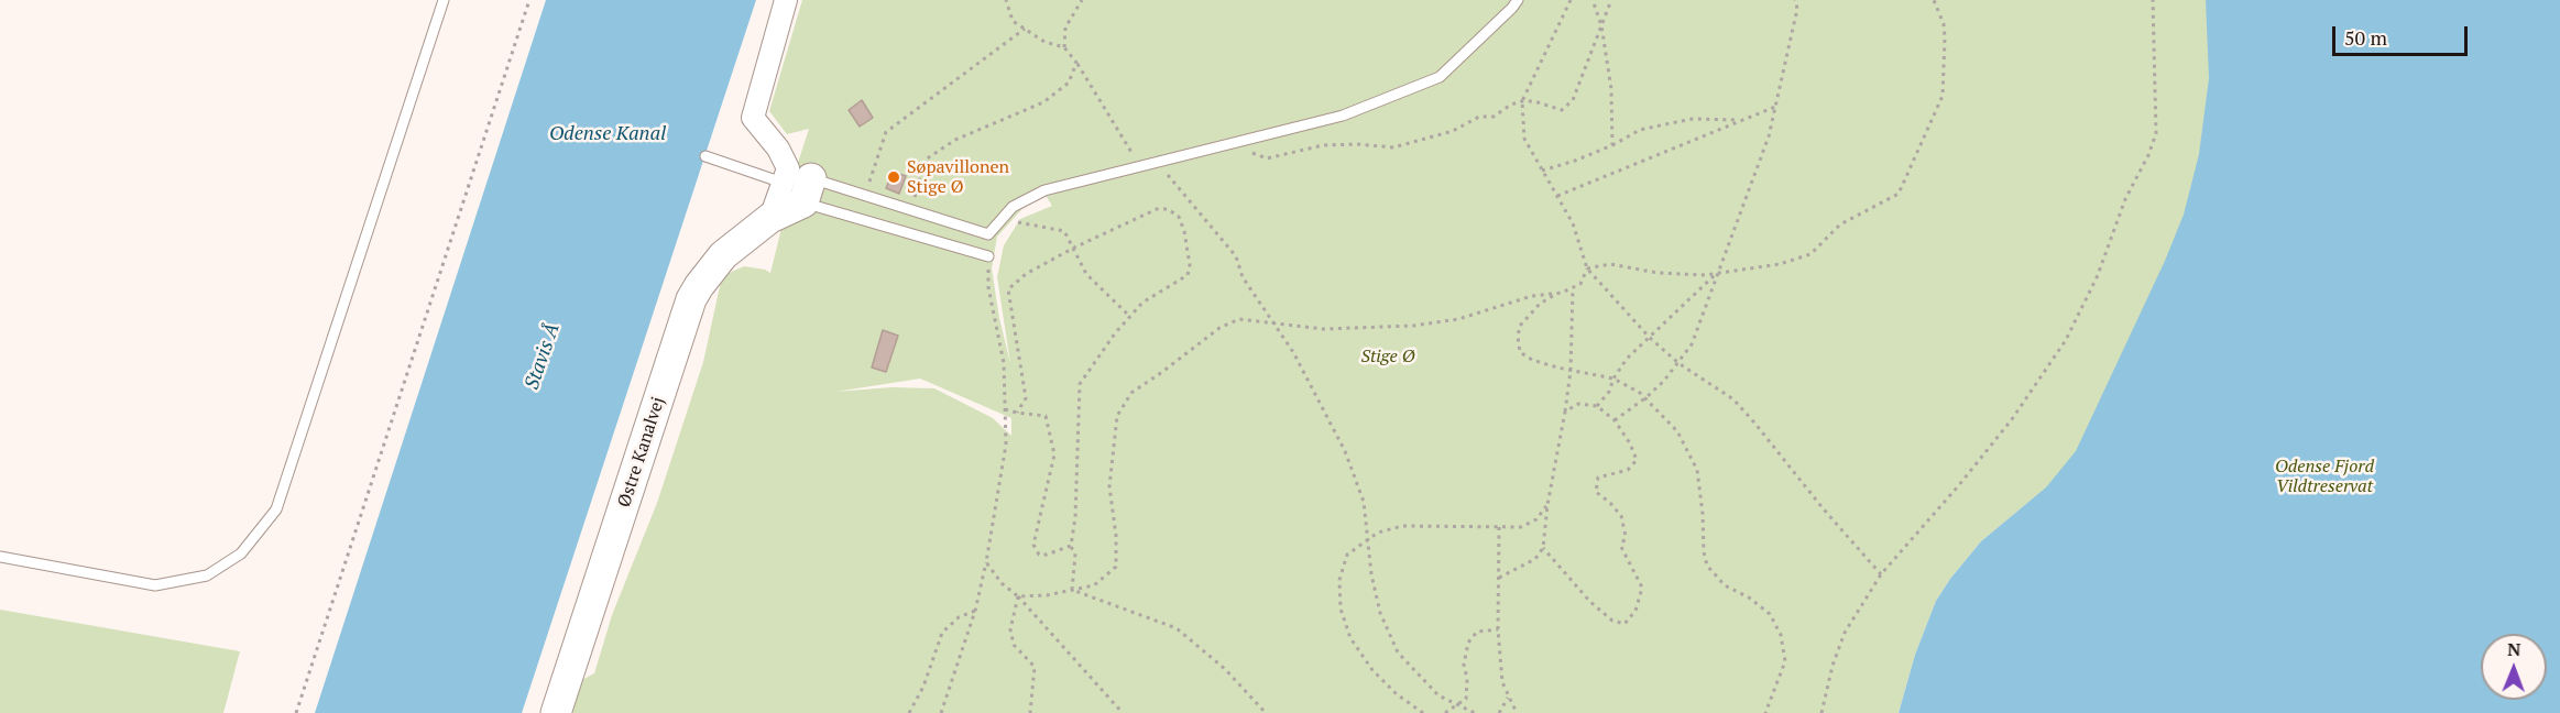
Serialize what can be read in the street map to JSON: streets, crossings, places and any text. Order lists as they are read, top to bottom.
{
  "streets": {
    "street": ["Østre Kanalvej"]
  },
  "water": ["Odense Kanal", "Stavis Å"],
  "parks": ["Stige Ø", "Odense Fjord Vildtreservat"],
  "places": ["Søpavillonen Stige Ø"],
  "scale_bar": "50 m",
  "north": "top"
}
